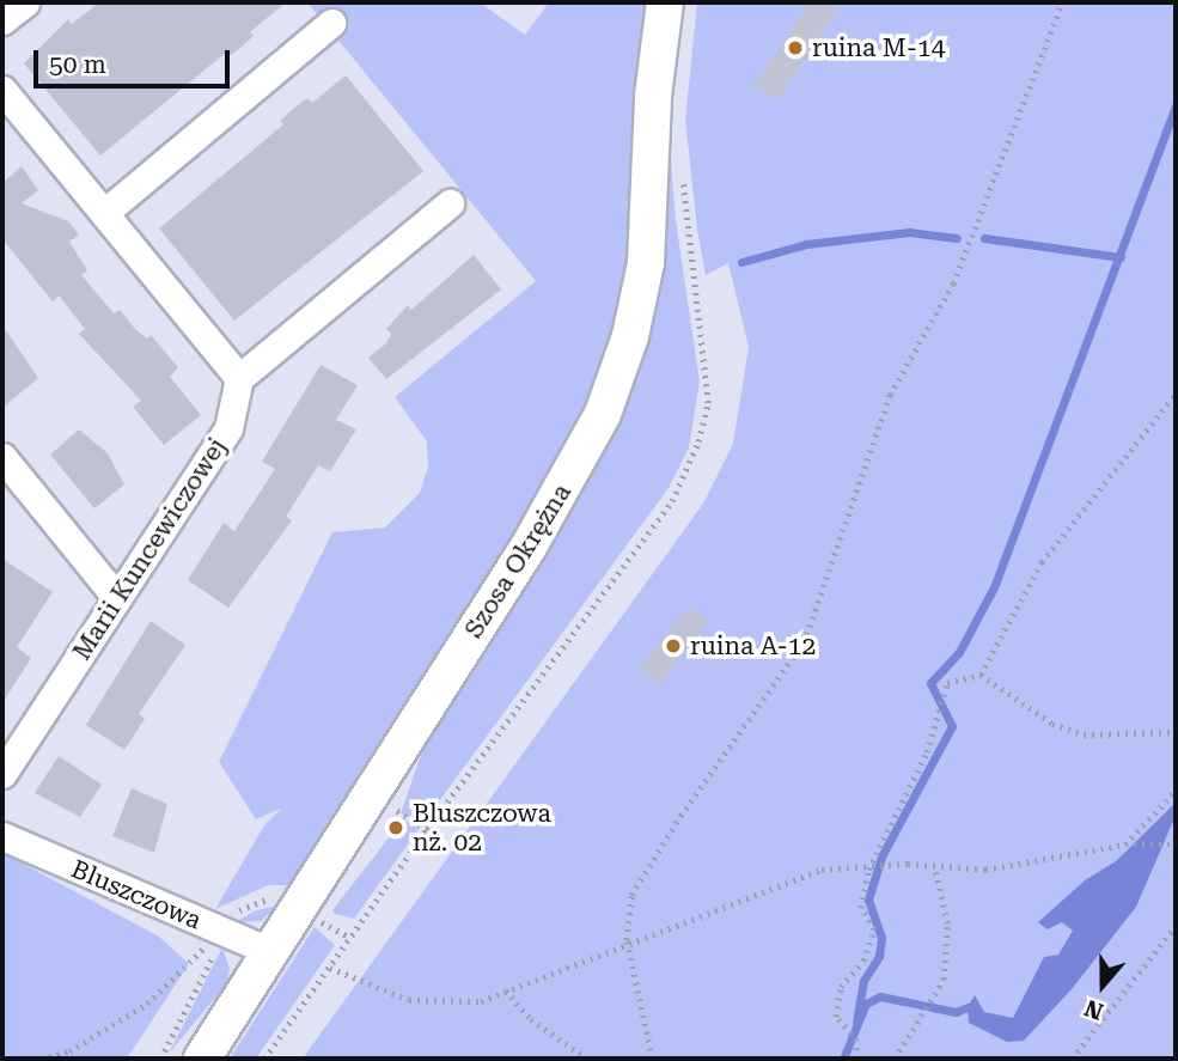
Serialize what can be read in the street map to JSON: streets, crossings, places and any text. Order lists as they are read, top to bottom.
{
  "streets": {
    "street": ["Marii Kuncewiczowej", "Szosa Okrężna", "Bluszczowa"]
  },
  "crossings": [
    ["Szosa Okrężna", "Bluszczowa"]
  ],
  "places": ["ruina M-14", "ruina A-12", "Bluszczowa nż. 02"],
  "scale_bar": "50 m",
  "north": "bottom"
}
